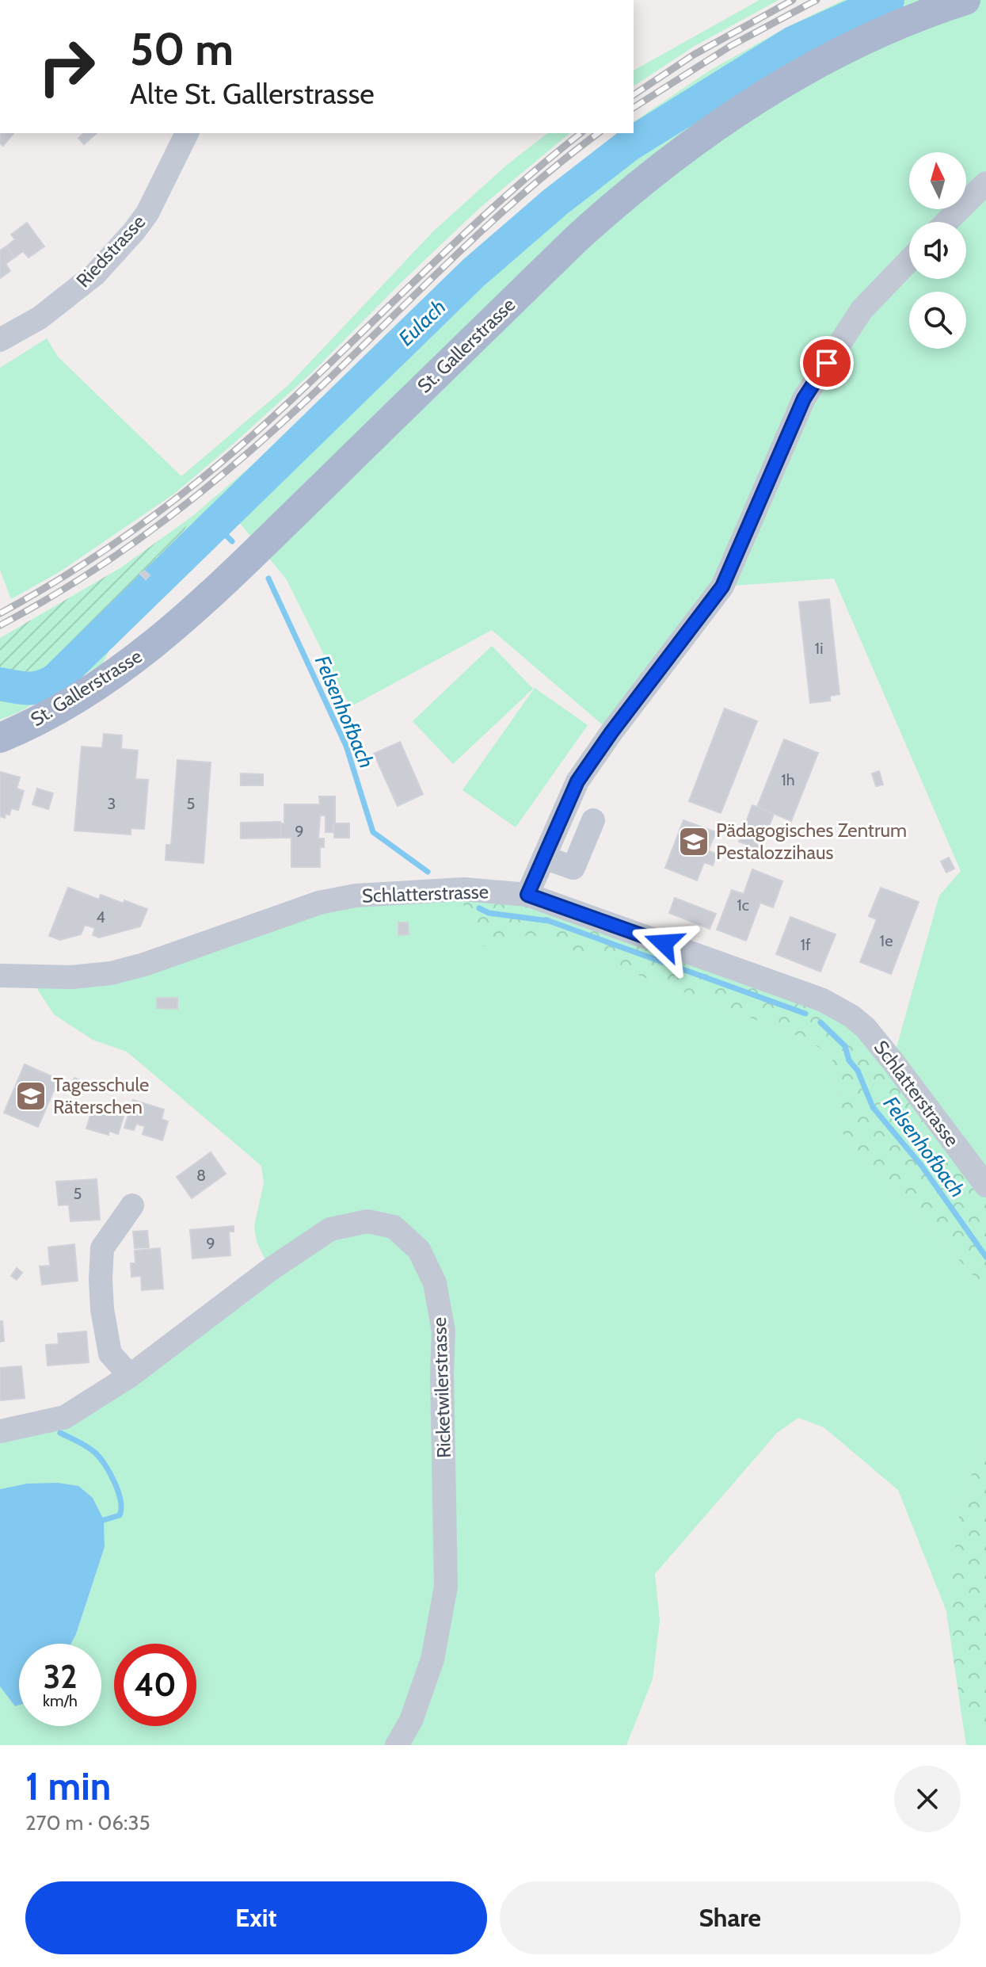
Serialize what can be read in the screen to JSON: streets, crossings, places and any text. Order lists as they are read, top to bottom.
{
  "streets": {
    "main road": ["St. Gallerstrasse"],
    "street": ["Riedstrasse", "Schlatterstrasse", "Ricketwilerstrasse"]
  },
  "water": ["Eulach", "Felsenhofbach"],
  "places": {
    "school or university": ["Pädagogisches Zentrum Pestalozzihaus", "Tagesschule Räterschen"]
  },
  "house_numbers": [
    "1i",
    "1h",
    "3",
    "5",
    "9",
    "1c",
    "4",
    "1e",
    "1f",
    "8",
    "5",
    "9"
  ],
  "north": "top",
  "page": {
    "turn": ["50 m", "Alte St. Gallerstrasse"],
    "speed": "32 km/h",
    "limit": "40",
    "heading": ["1 min", "270 m · 06:35"],
    "buttons": ["Exit", "Share"]
  }
}
